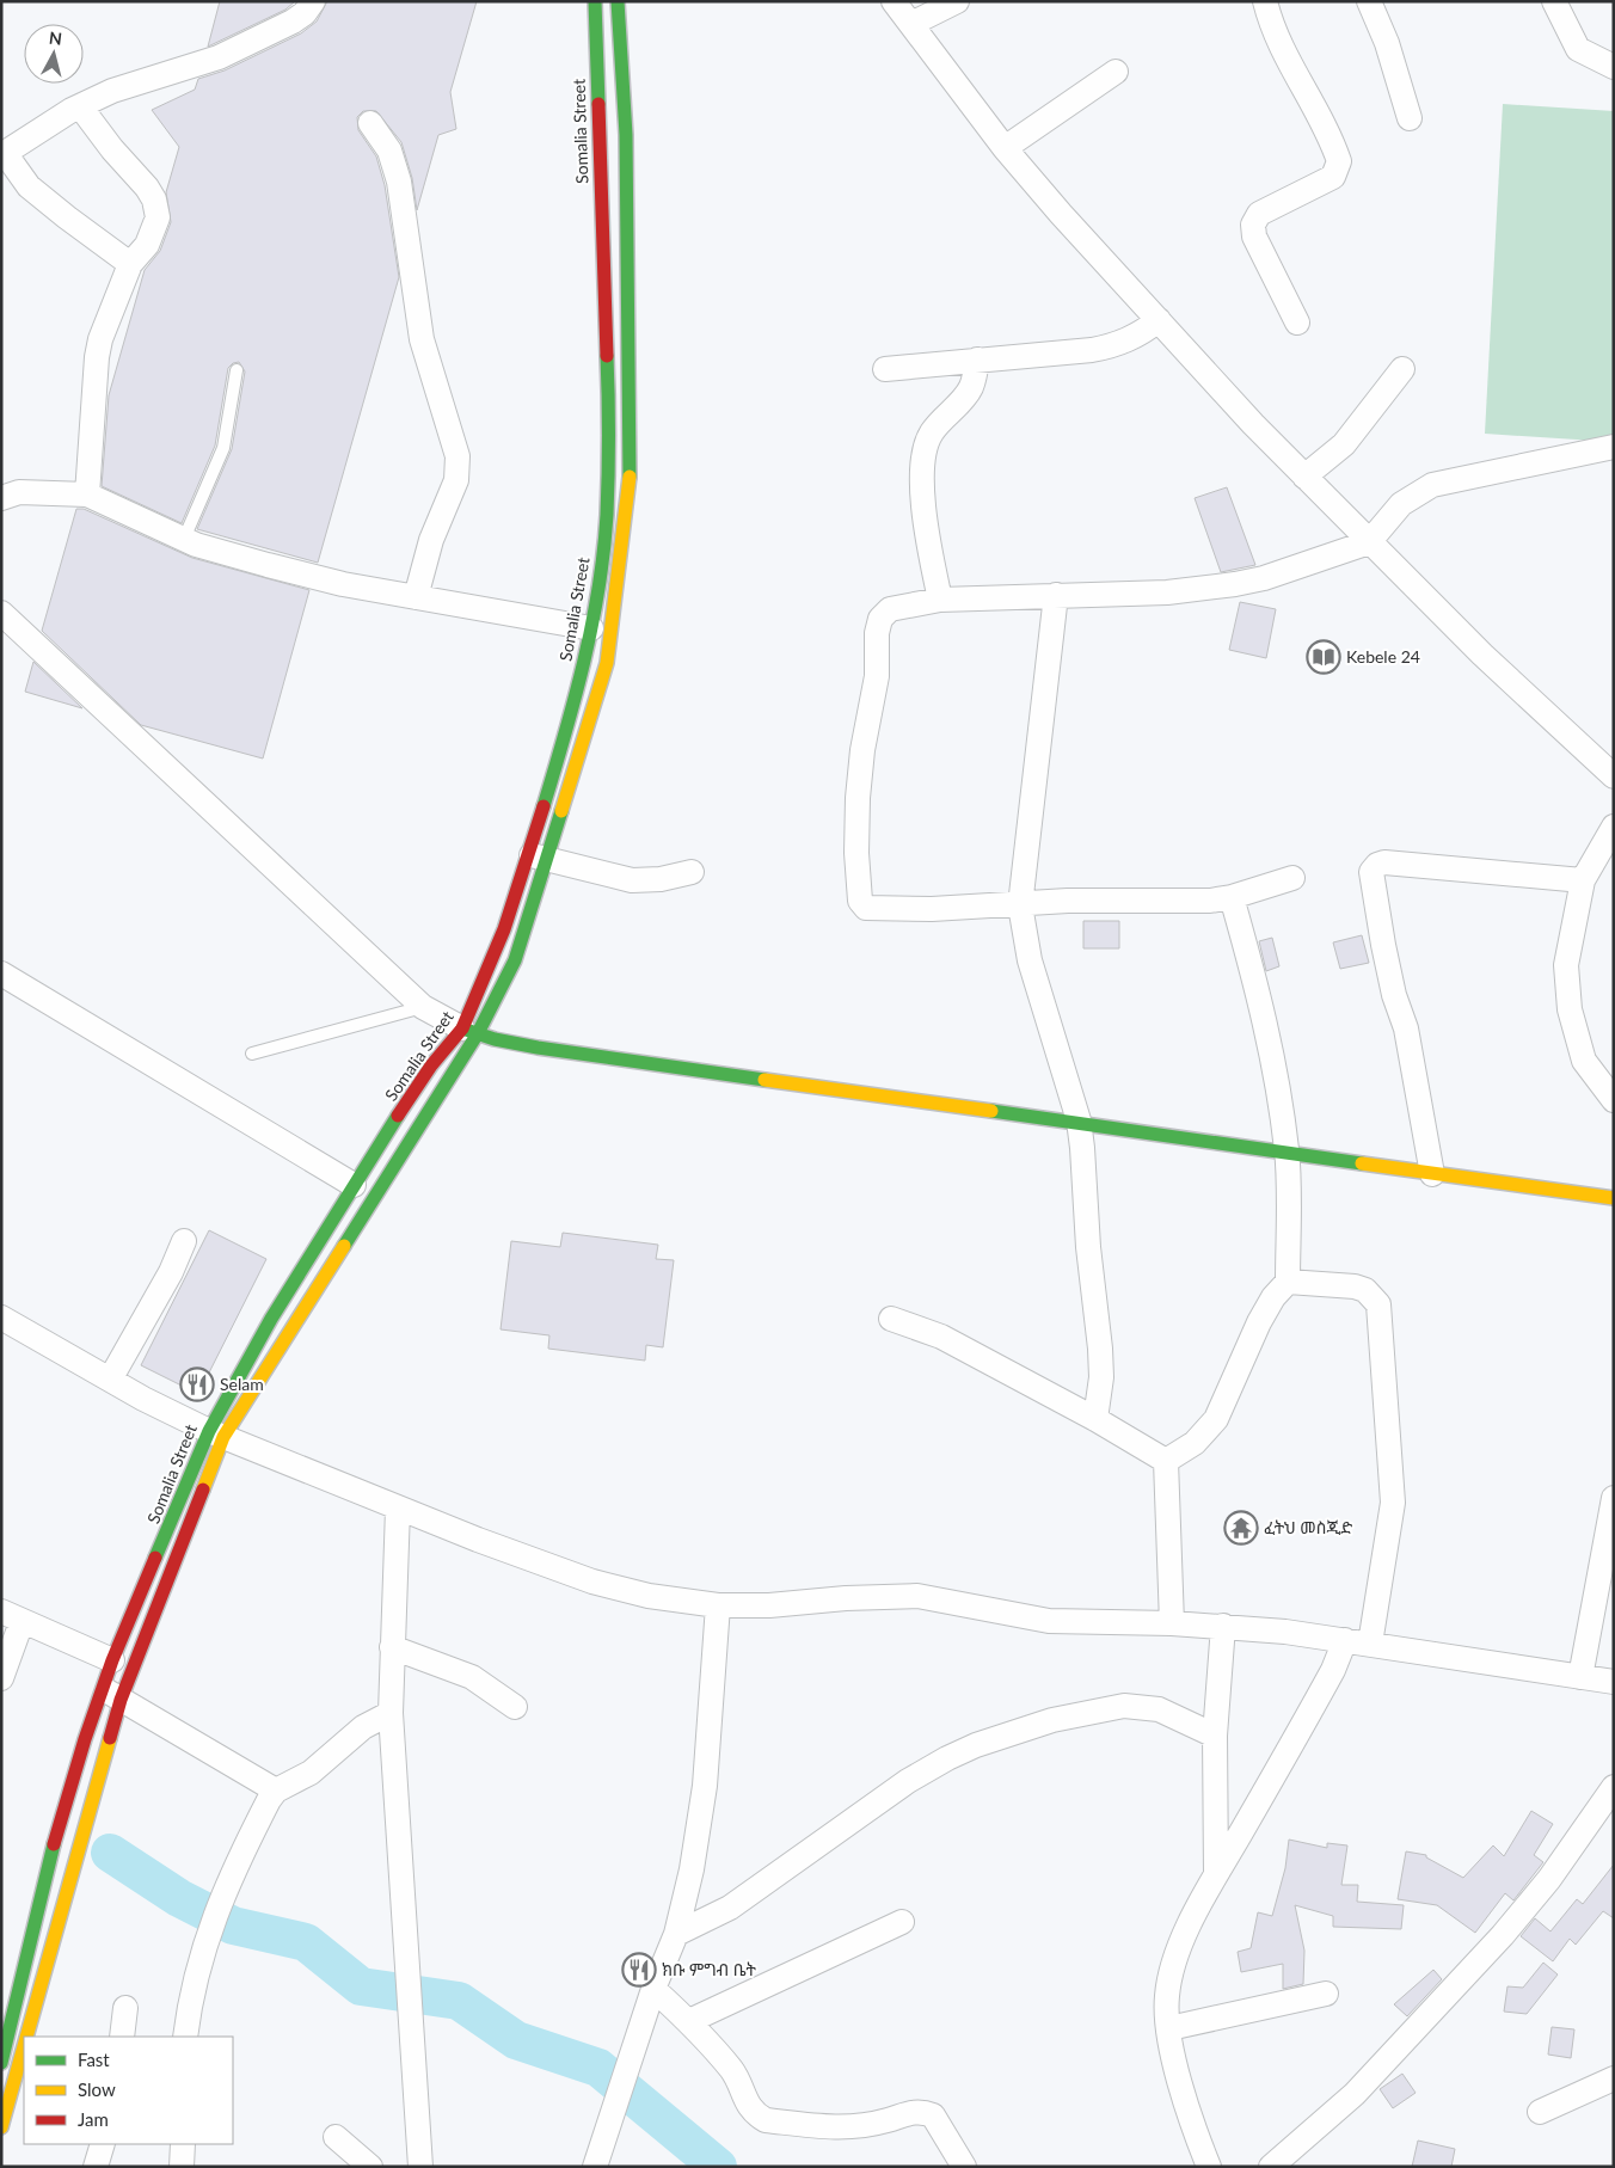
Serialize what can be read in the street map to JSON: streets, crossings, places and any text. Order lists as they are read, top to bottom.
{
  "streets": {
    "main road": ["Somalia Street"]
  },
  "places": {
    "library": ["Kebele 24"],
    "restaurant": ["Selam", "ክቡ ምግብ ቤት"],
    "temple": ["ፈትህ መስጂድ"]
  },
  "legend": ["Fast", "Slow", "Jam"],
  "north": "top"
}
